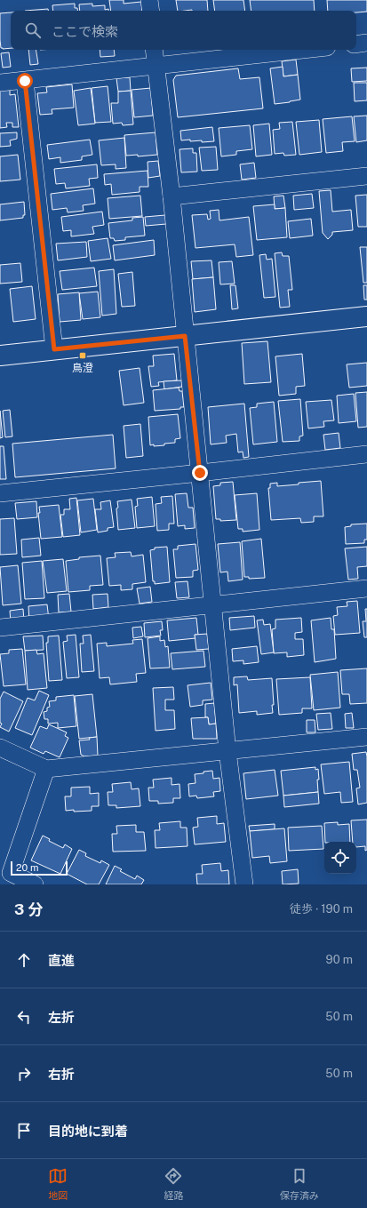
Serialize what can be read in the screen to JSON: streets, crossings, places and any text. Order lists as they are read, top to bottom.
{
  "places": {
    "transit": ["鳥澄"]
  },
  "scale_bar": "20 m",
  "page": {
    "search": "ここで検索",
    "scale": "20 m",
    "heading": ["3 分", "徒歩 · 190 m"],
    "list": [
      ["直進", "90 m"],
      ["左折", "50 m"],
      ["右折", "50 m"],
      "目的地に到着"
    ],
    "nav": ["地図", "経路", "保存済み"]
  }
}
